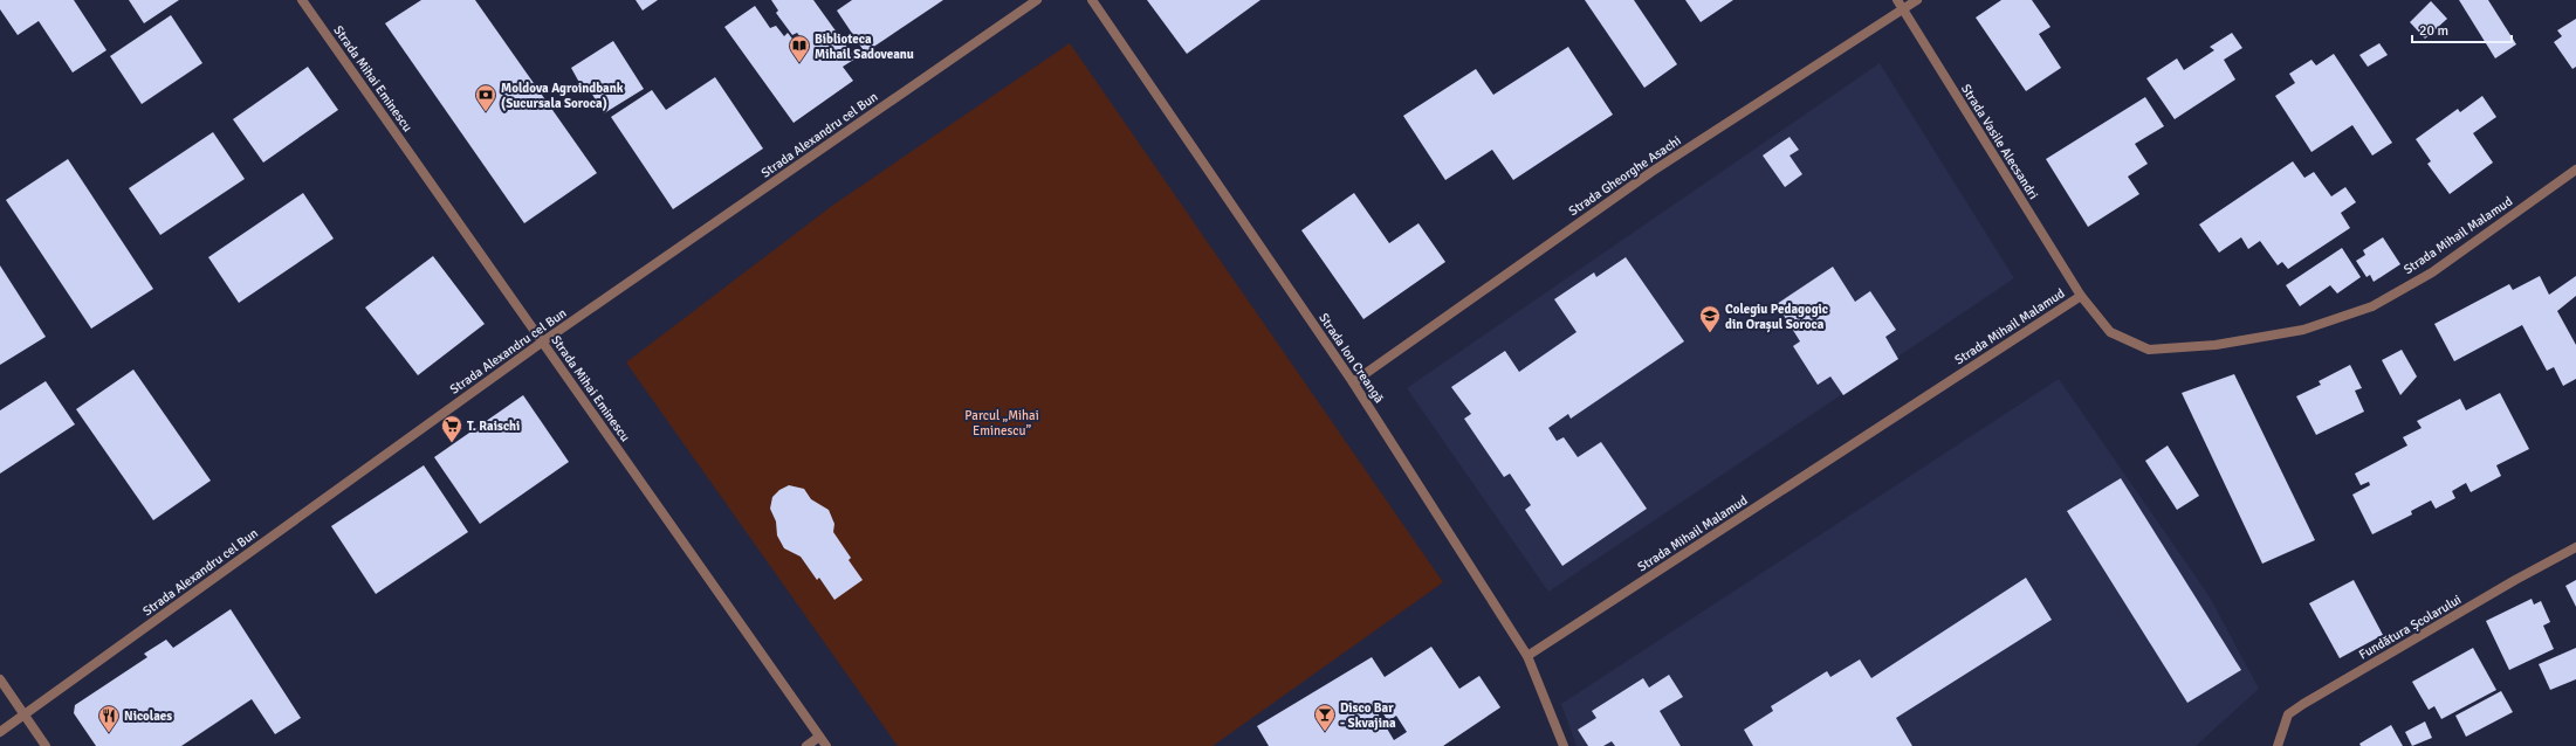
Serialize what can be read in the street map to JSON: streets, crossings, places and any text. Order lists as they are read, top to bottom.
{
  "streets": {
    "street": [
      "Strada Mihai Eminescu",
      "Strada Alexandru cel Bun",
      "Strada Vasile Alecsandri",
      "Strada Gheorghe Asachi",
      "Strada Mihail Malamud",
      "Strada Ion Creangă",
      "Fundătura Școlarului"
    ]
  },
  "crossings": [
    ["Strada Mihai Eminescu", "Strada Alexandru cel Bun"],
    ["Strada Vasile Alecsandri", "Strada Gheorghe Asachi"],
    ["Strada Vasile Alecsandri", "Strada Mihail Malamud"],
    ["Strada Gheorghe Asachi", "Strada Ion Creangă"],
    ["Strada Mihail Malamud", "Strada Ion Creangă"]
  ],
  "parks": ["Parcul „Mihai Eminescu”"],
  "places": {
    "library": ["Biblioteca Mihail Sadoveanu"],
    "bank": ["Moldova Agroindbank (Sucursala Soroca)"],
    "school or university": ["Colegiu Pedagogic din Orașul Soroca"],
    "supermarket": ["T. Raischi"],
    "bar": ["Disco Bar - Skvajina"],
    "restaurant": ["Nicolaes"]
  },
  "scale_bar": "20 m"
}
